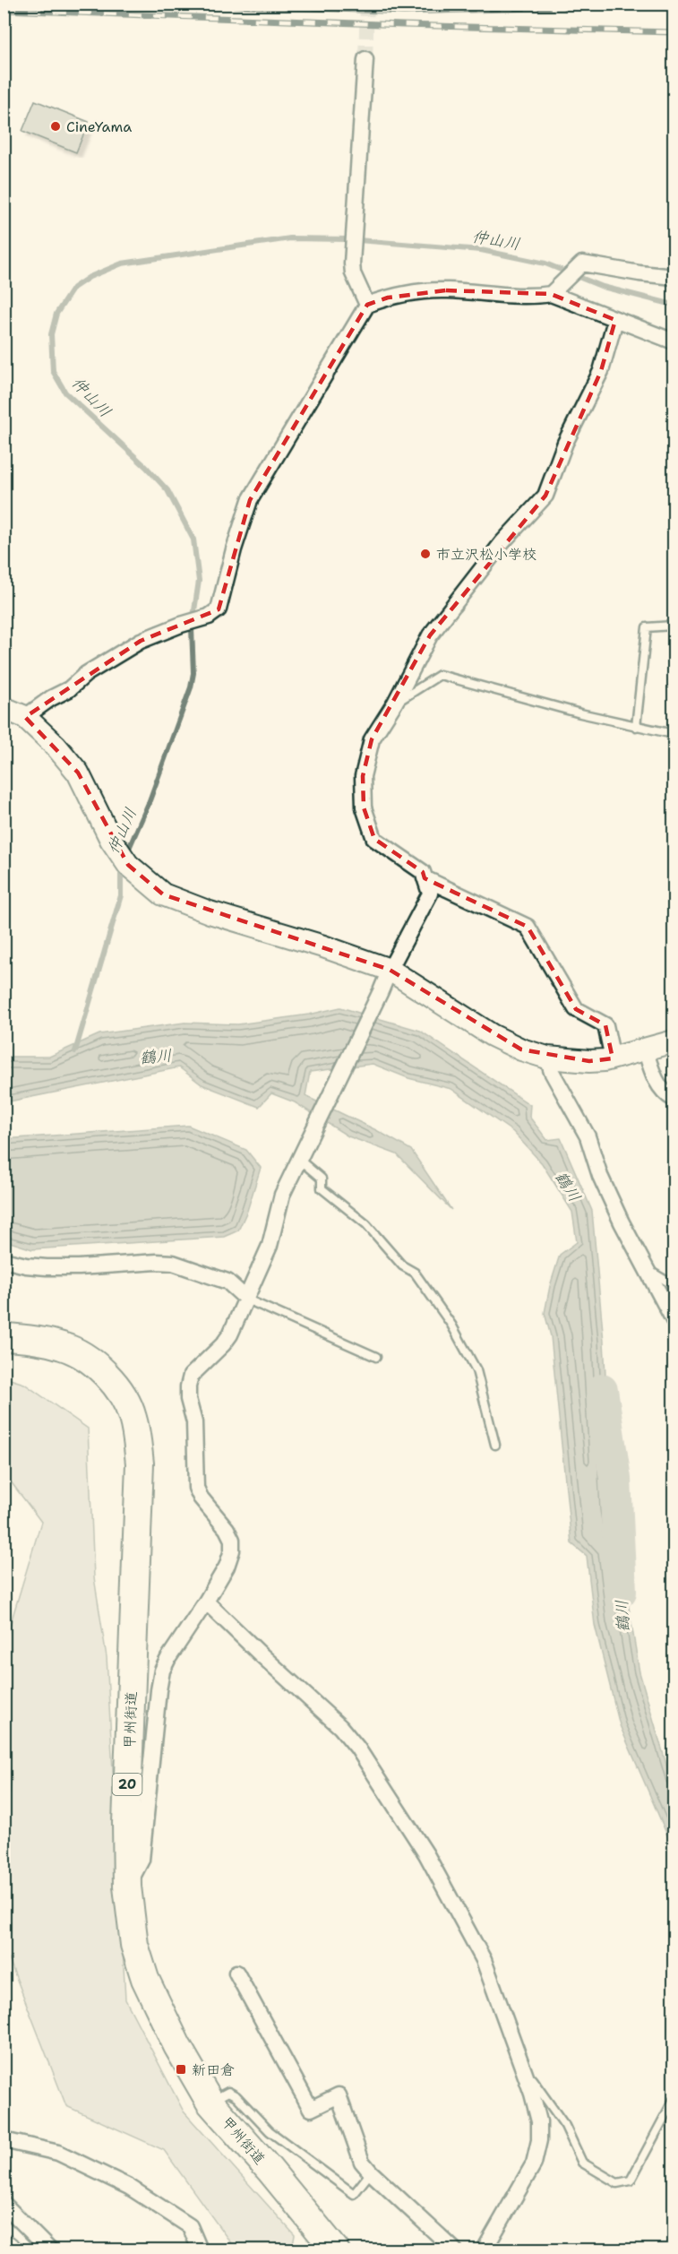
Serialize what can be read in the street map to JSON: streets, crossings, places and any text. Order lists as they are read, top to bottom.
{
  "streets": {
    "highway": ["甲州街道", "20"]
  },
  "water": ["仲山川", "鶴川"],
  "places": {
    "other": ["CineYama", "市立沢松小学校"],
    "transit": ["新田倉"]
  }
}
